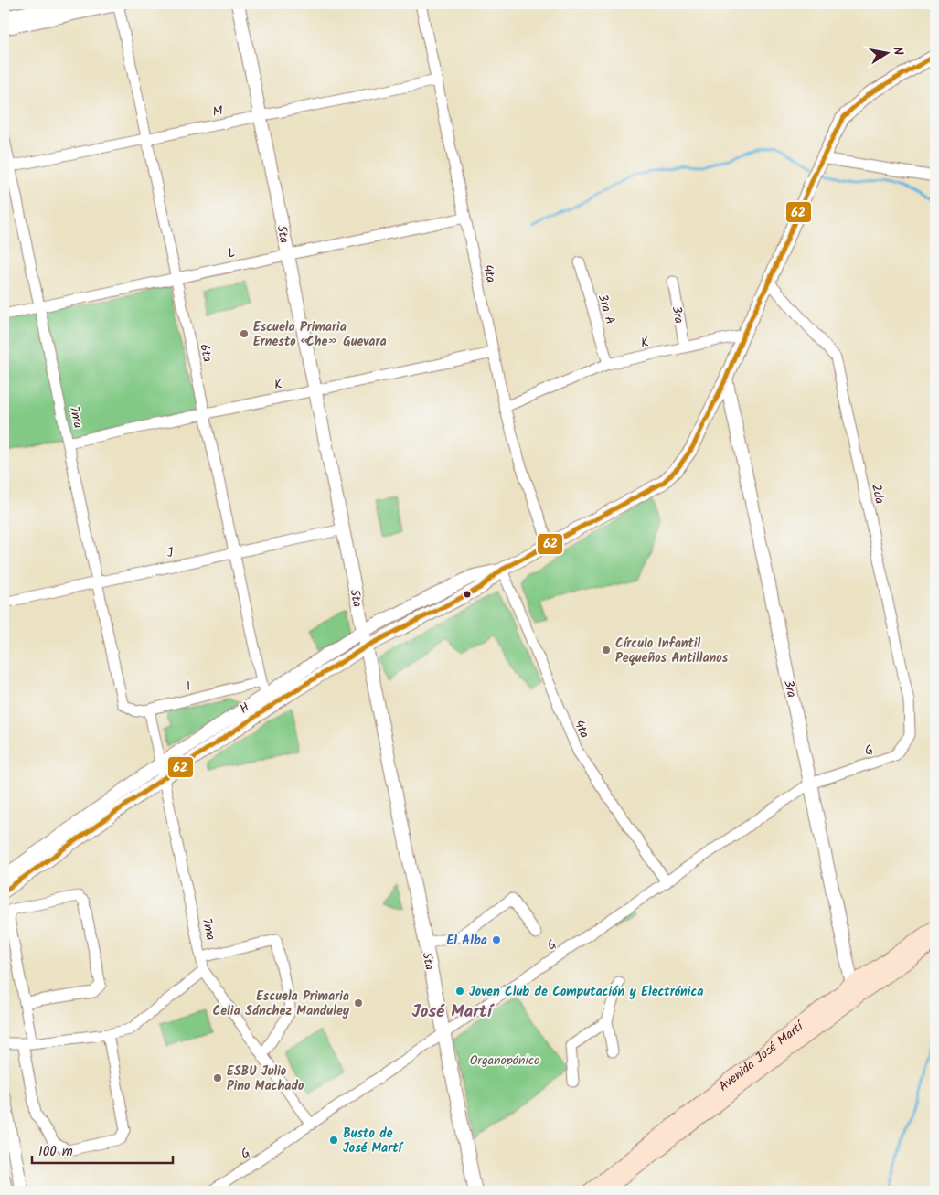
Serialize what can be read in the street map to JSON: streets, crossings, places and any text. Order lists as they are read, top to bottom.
{
  "streets": {
    "main road": ["Avenida José Martí"],
    "street": [
      "M",
      "5ta",
      "L",
      "4ta",
      "3ra A",
      "3ra",
      "K",
      "6ta",
      "7ma",
      "2da",
      "J",
      "I",
      "H",
      "G"
    ]
  },
  "crossings": [
    ["M", "5ta"],
    ["M", "4ta"],
    ["M", "6ta"],
    ["M", "7ma"],
    ["5ta", "L"],
    ["5ta", "K"],
    ["5ta", "J"],
    ["5ta", "H"],
    ["5ta", "G"],
    ["L", "4ta"],
    ["L", "6ta"],
    ["L", "7ma"],
    ["4ta", "K"],
    ["4ta", "H"],
    ["4ta", "G"],
    ["3ra A", "K"],
    ["3ra", "K"],
    ["3ra", "H"],
    ["3ra", "G"],
    ["3ra", "Avenida José Martí"],
    ["K", "6ta"],
    ["K", "7ma"],
    ["K", "H"],
    ["6ta", "J"],
    ["6ta", "I"],
    ["6ta", "H"],
    ["7ma", "J"],
    ["7ma", "I"],
    ["7ma", "H"],
    ["7ma", "G"],
    ["2da", "H"],
    ["2da", "G"]
  ],
  "districts": ["José Martí"],
  "parks": ["Organopónico"],
  "places": [
    "Escuela Primaria Ernesto «Che» Guevara",
    "Círculo Infantil Pequeños Antillanos",
    "El Alba",
    "Joven Club de Computación y Electrónica",
    "Escuela Primaria Celia Sánchez Manduley",
    "ESBU Julio Pino Machado",
    "Busto de José Martí"
  ],
  "lines": ["transit line 62"],
  "scale_bar": "100 m",
  "north": "right"
}
